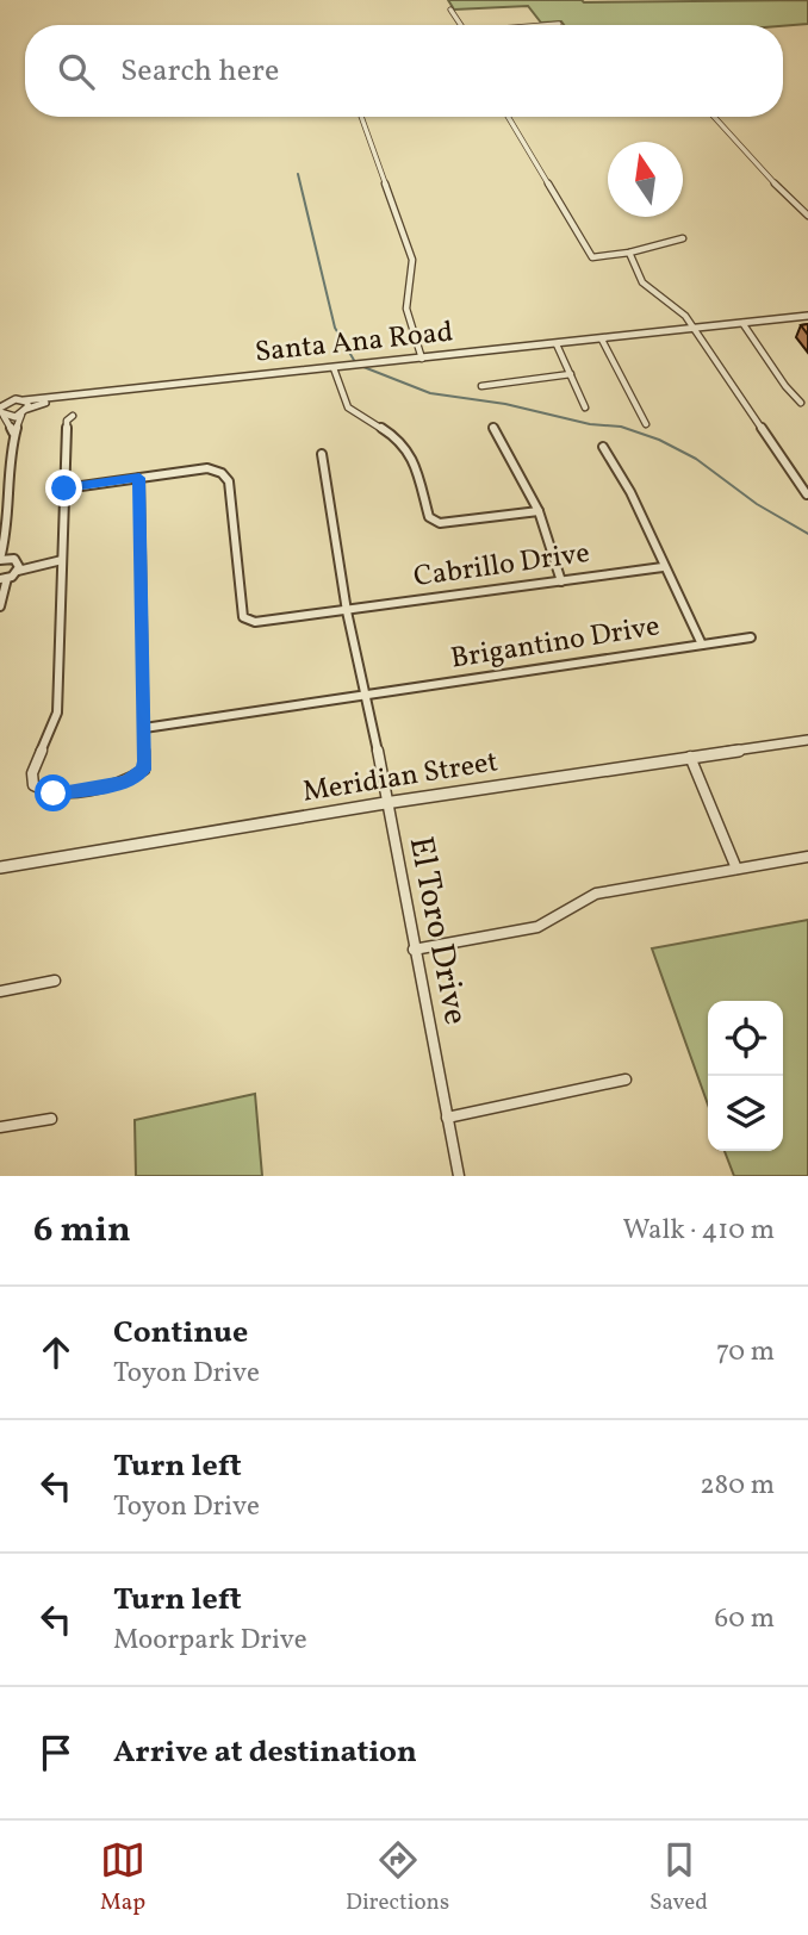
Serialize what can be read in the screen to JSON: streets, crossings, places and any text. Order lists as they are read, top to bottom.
{
  "streets": {
    "street": [
      "Santa Ana Road",
      "Cabrillo Drive",
      "Brigantino Drive",
      "Meridian Street",
      "El Toro Drive"
    ]
  },
  "crossings": [
    ["Brigantino Drive", "El Toro Drive"],
    ["Meridian Street", "El Toro Drive"]
  ],
  "north": "top",
  "page": {
    "search": "Search here",
    "heading": ["6 min", "Walk · 410 m"],
    "list": [
      ["Continue", "Toyon Drive", "70 m"],
      ["Turn left", "Toyon Drive", "280 m"],
      ["Turn left", "Moorpark Drive", "60 m"],
      "Arrive at destination"
    ],
    "nav": ["Map", "Directions", "Saved"]
  }
}
